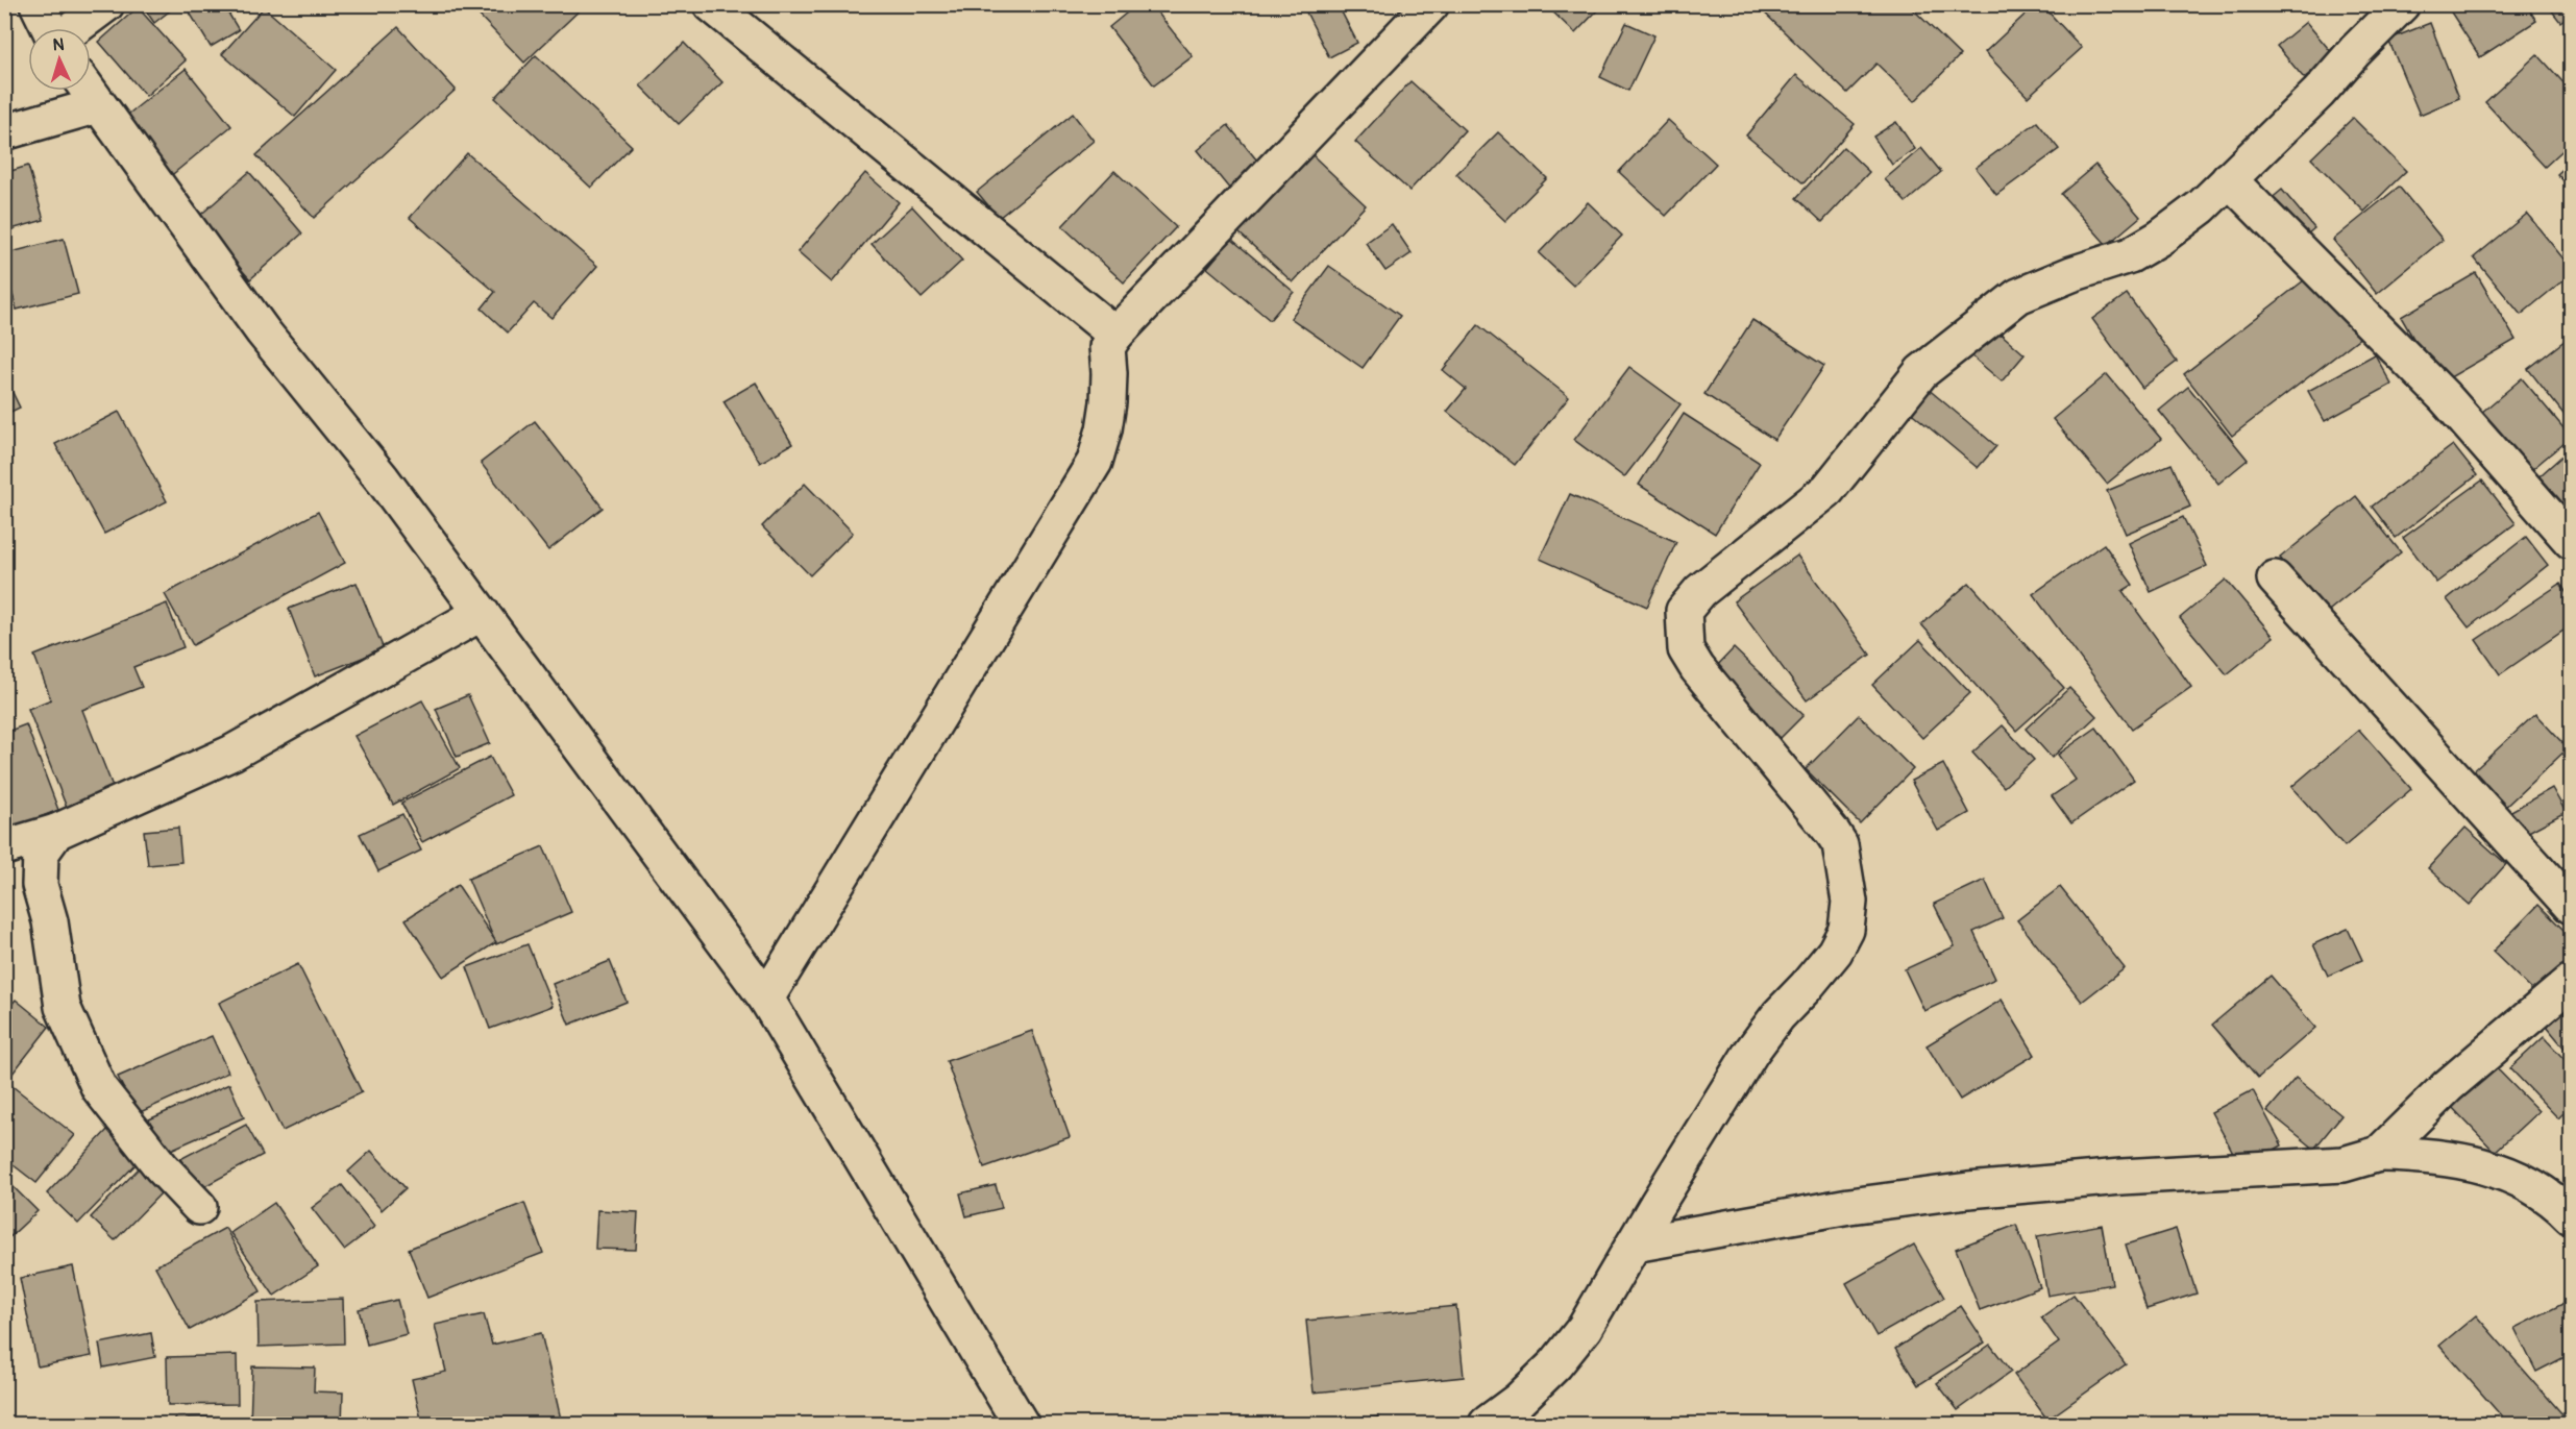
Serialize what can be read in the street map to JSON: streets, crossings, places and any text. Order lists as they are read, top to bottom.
{
  "north": "top"
}
